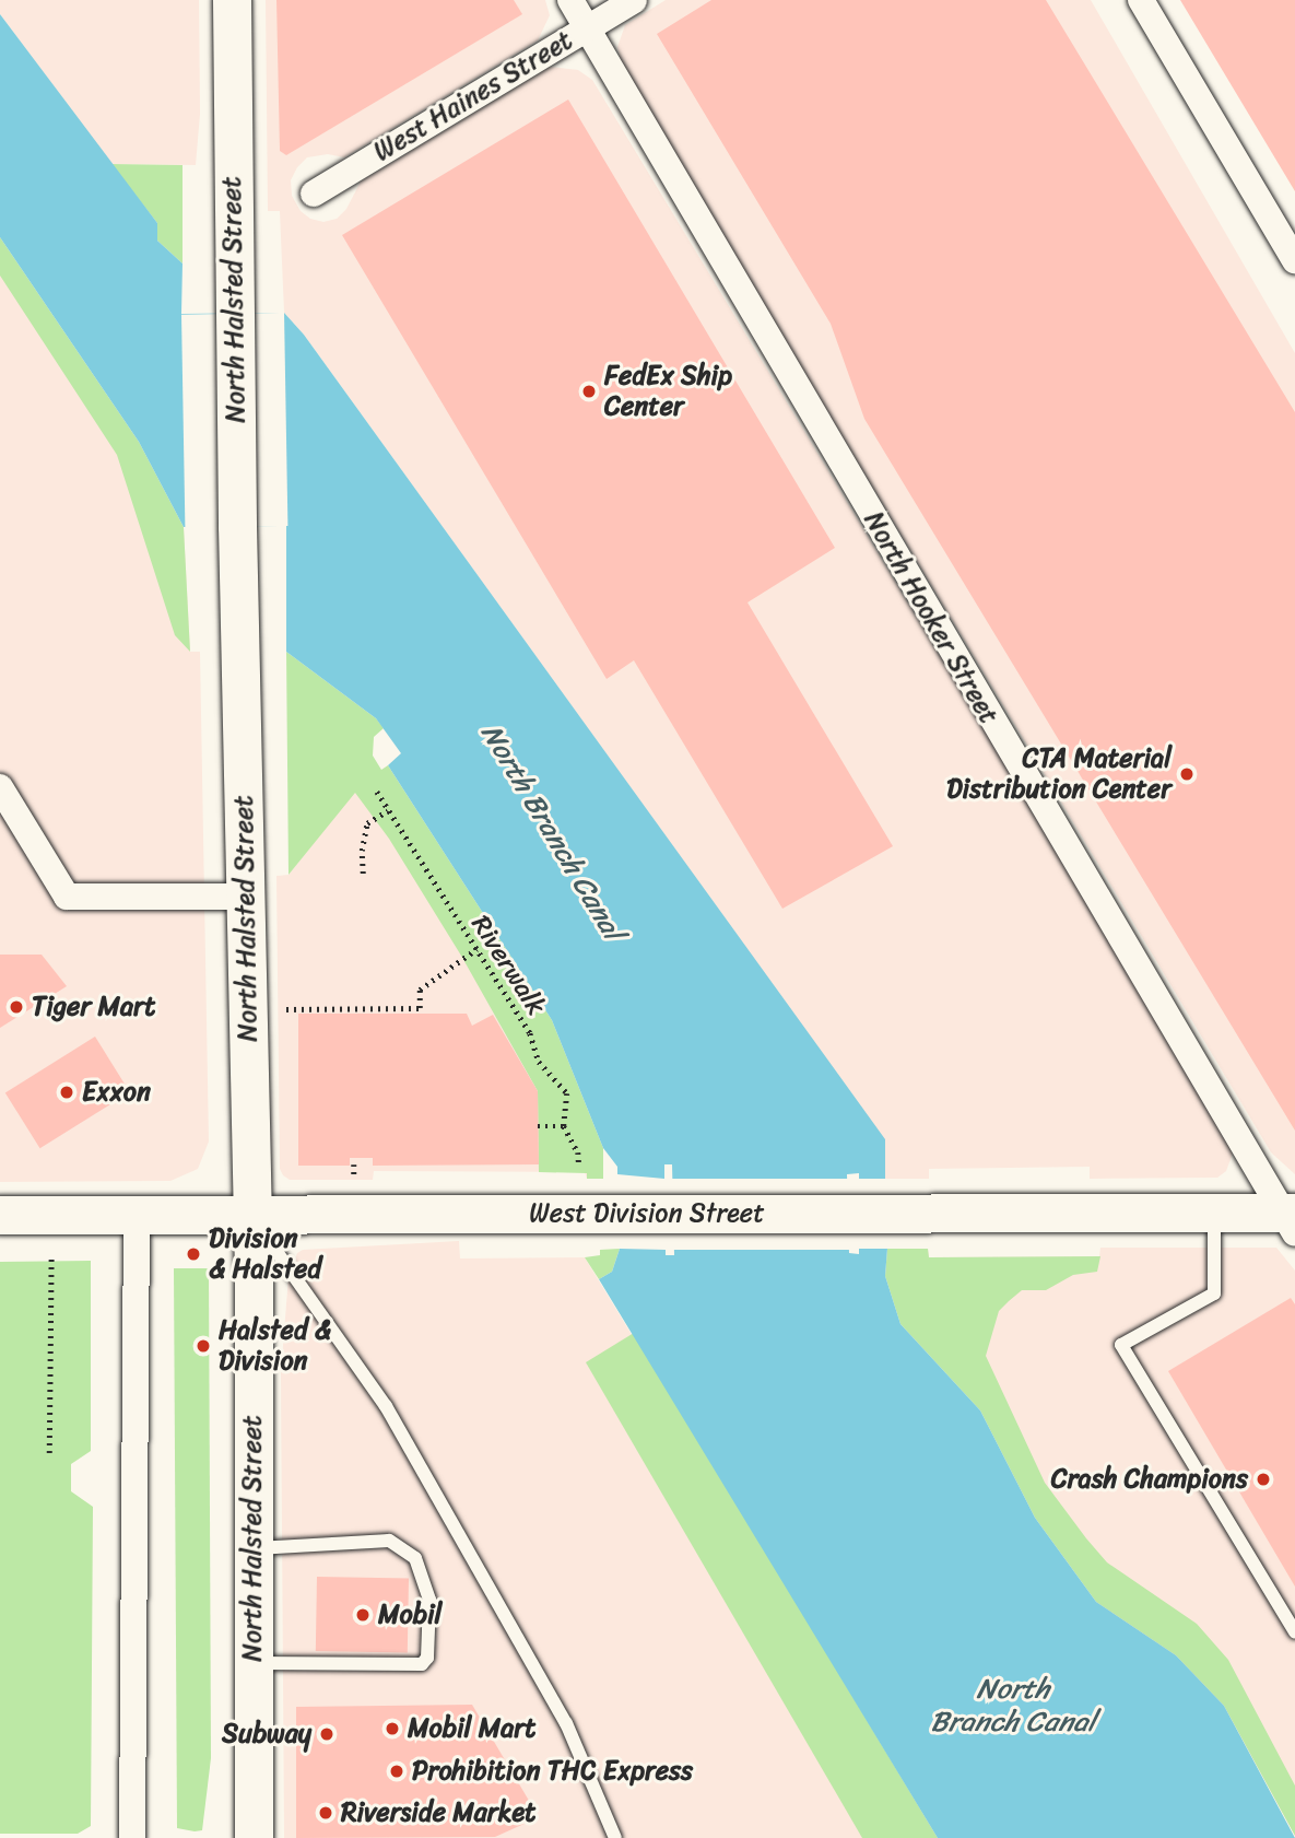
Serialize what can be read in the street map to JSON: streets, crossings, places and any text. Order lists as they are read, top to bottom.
{
  "streets": {
    "main road": ["North Halsted Street", "West Division Street"],
    "street": ["West Haines Street", "North Hooker Street"],
    "path": ["Riverwalk"]
  },
  "crossings": [
    ["West Haines Street", "North Hooker Street"],
    ["North Halsted Street", "West Division Street"],
    ["North Hooker Street", "West Division Street"]
  ],
  "water": ["North Branch Canal"],
  "places": [
    "FedEx Ship Center",
    "CTA Material Distribution Center",
    "Tiger Mart",
    "Exxon",
    "Division & Halsted",
    "Halsted & Division",
    "Crash Champions",
    "Mobil",
    "Mobil Mart",
    "Subway",
    "Prohibition THC Express",
    "Riverside Market"
  ]
}
